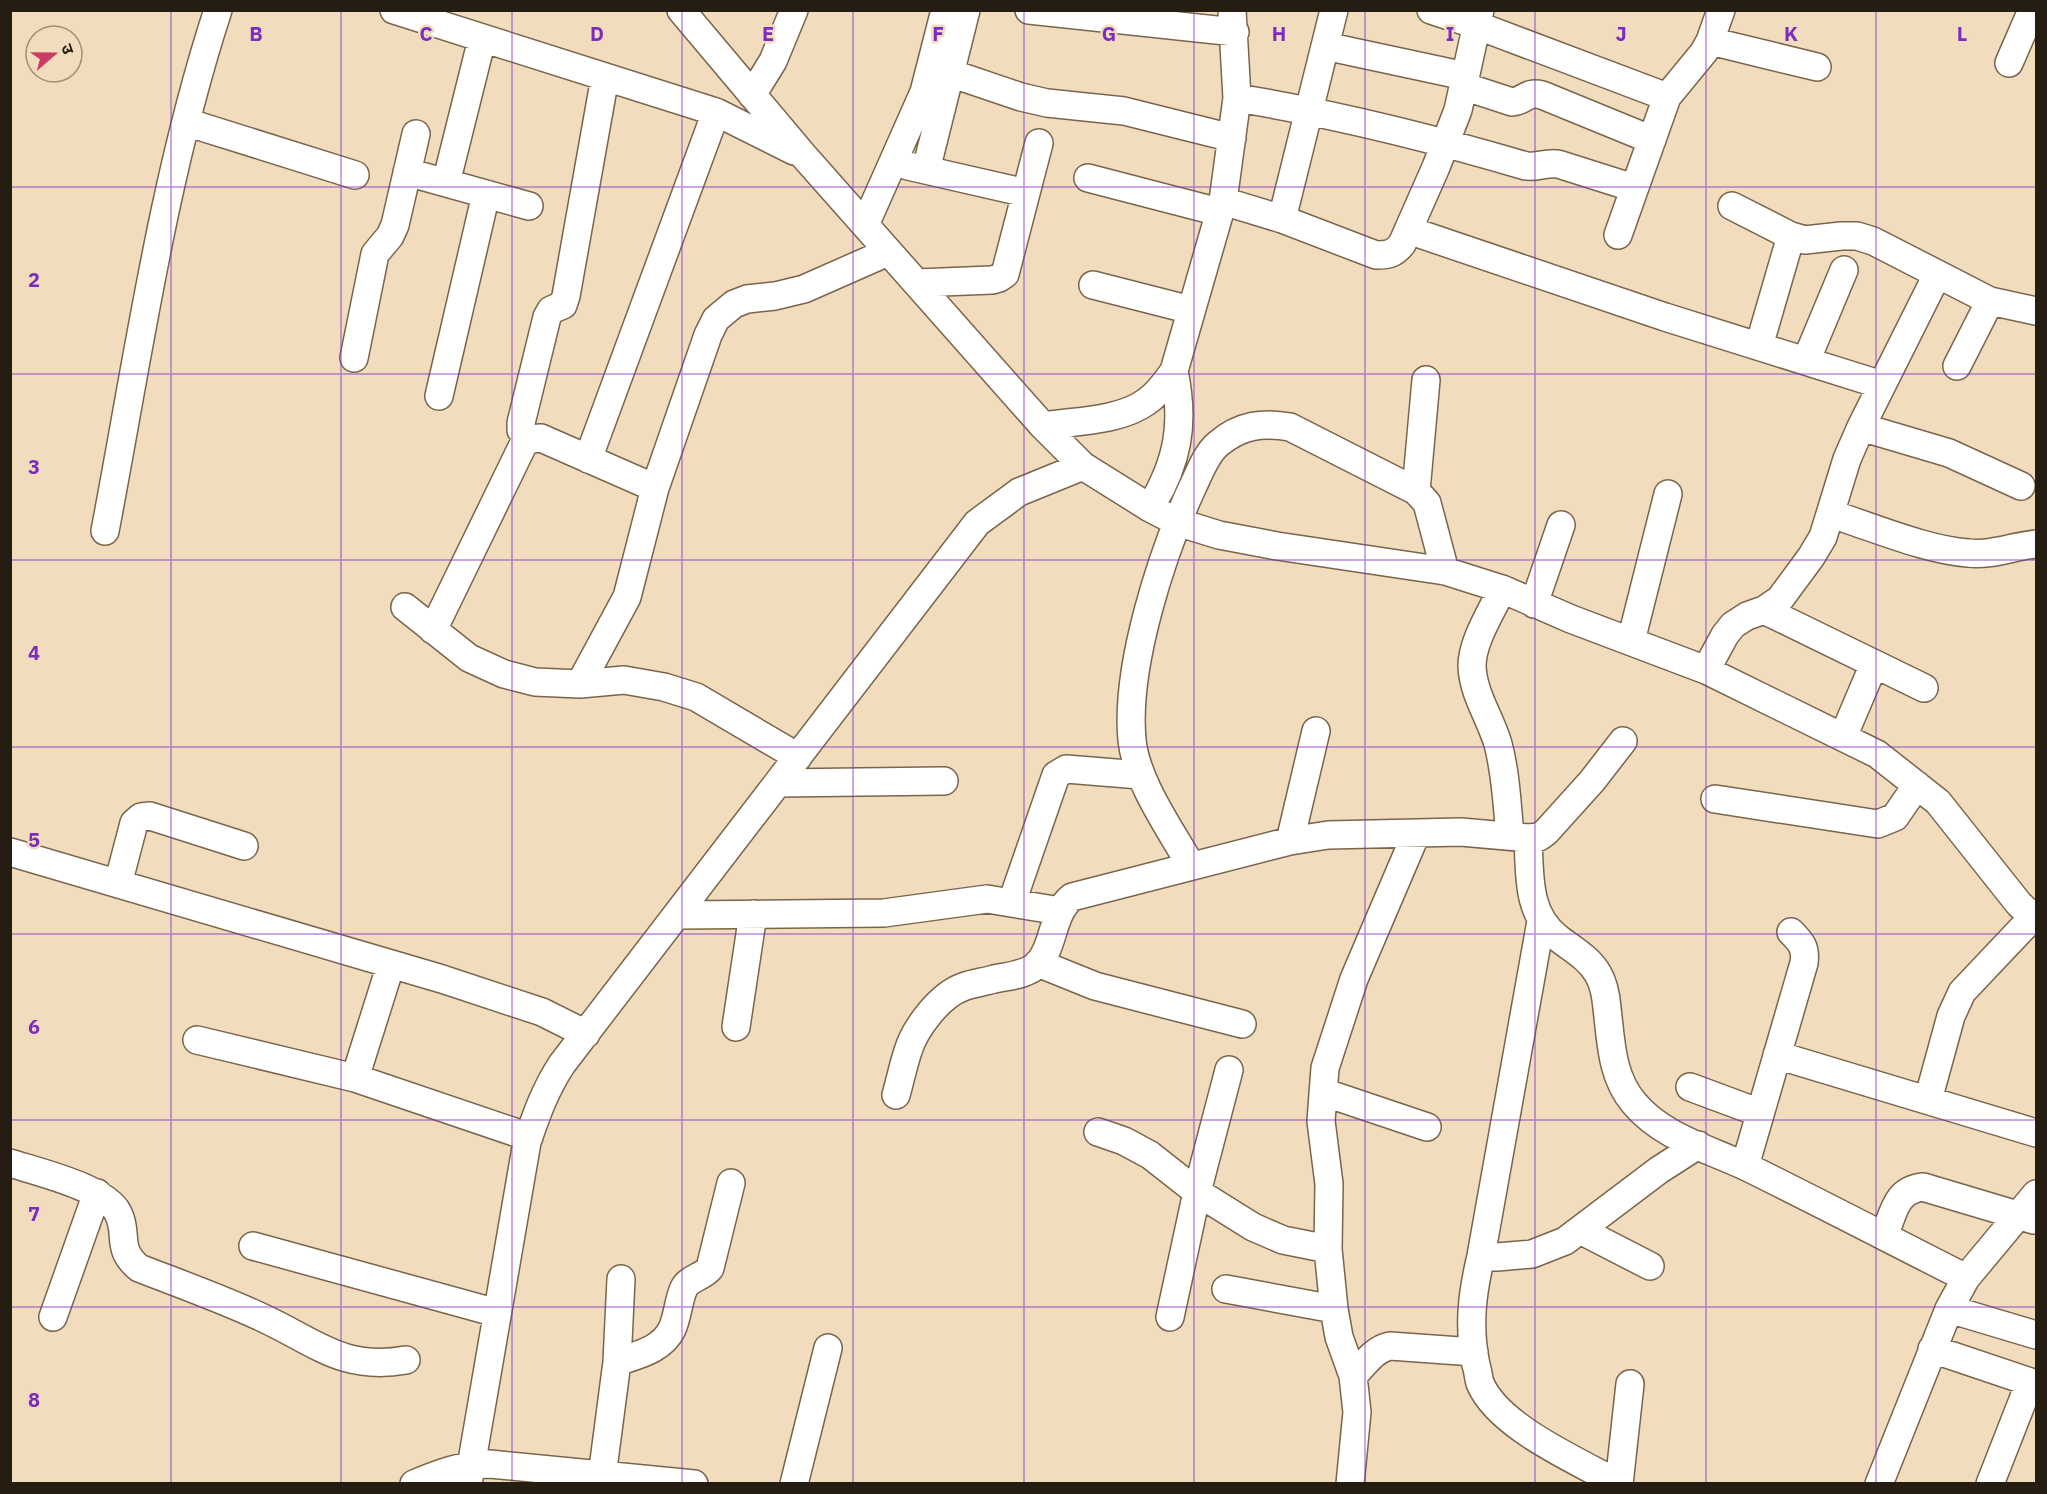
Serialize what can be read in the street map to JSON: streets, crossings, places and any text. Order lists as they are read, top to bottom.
{
  "north": "right",
  "grid": {
    "columns": [
      "B",
      "C",
      "D",
      "E",
      "F",
      "G",
      "H",
      "I",
      "J",
      "K",
      "L"
    ],
    "rows": [
      "2",
      "3",
      "4",
      "5",
      "6",
      "7",
      "8"
    ]
  }
}
